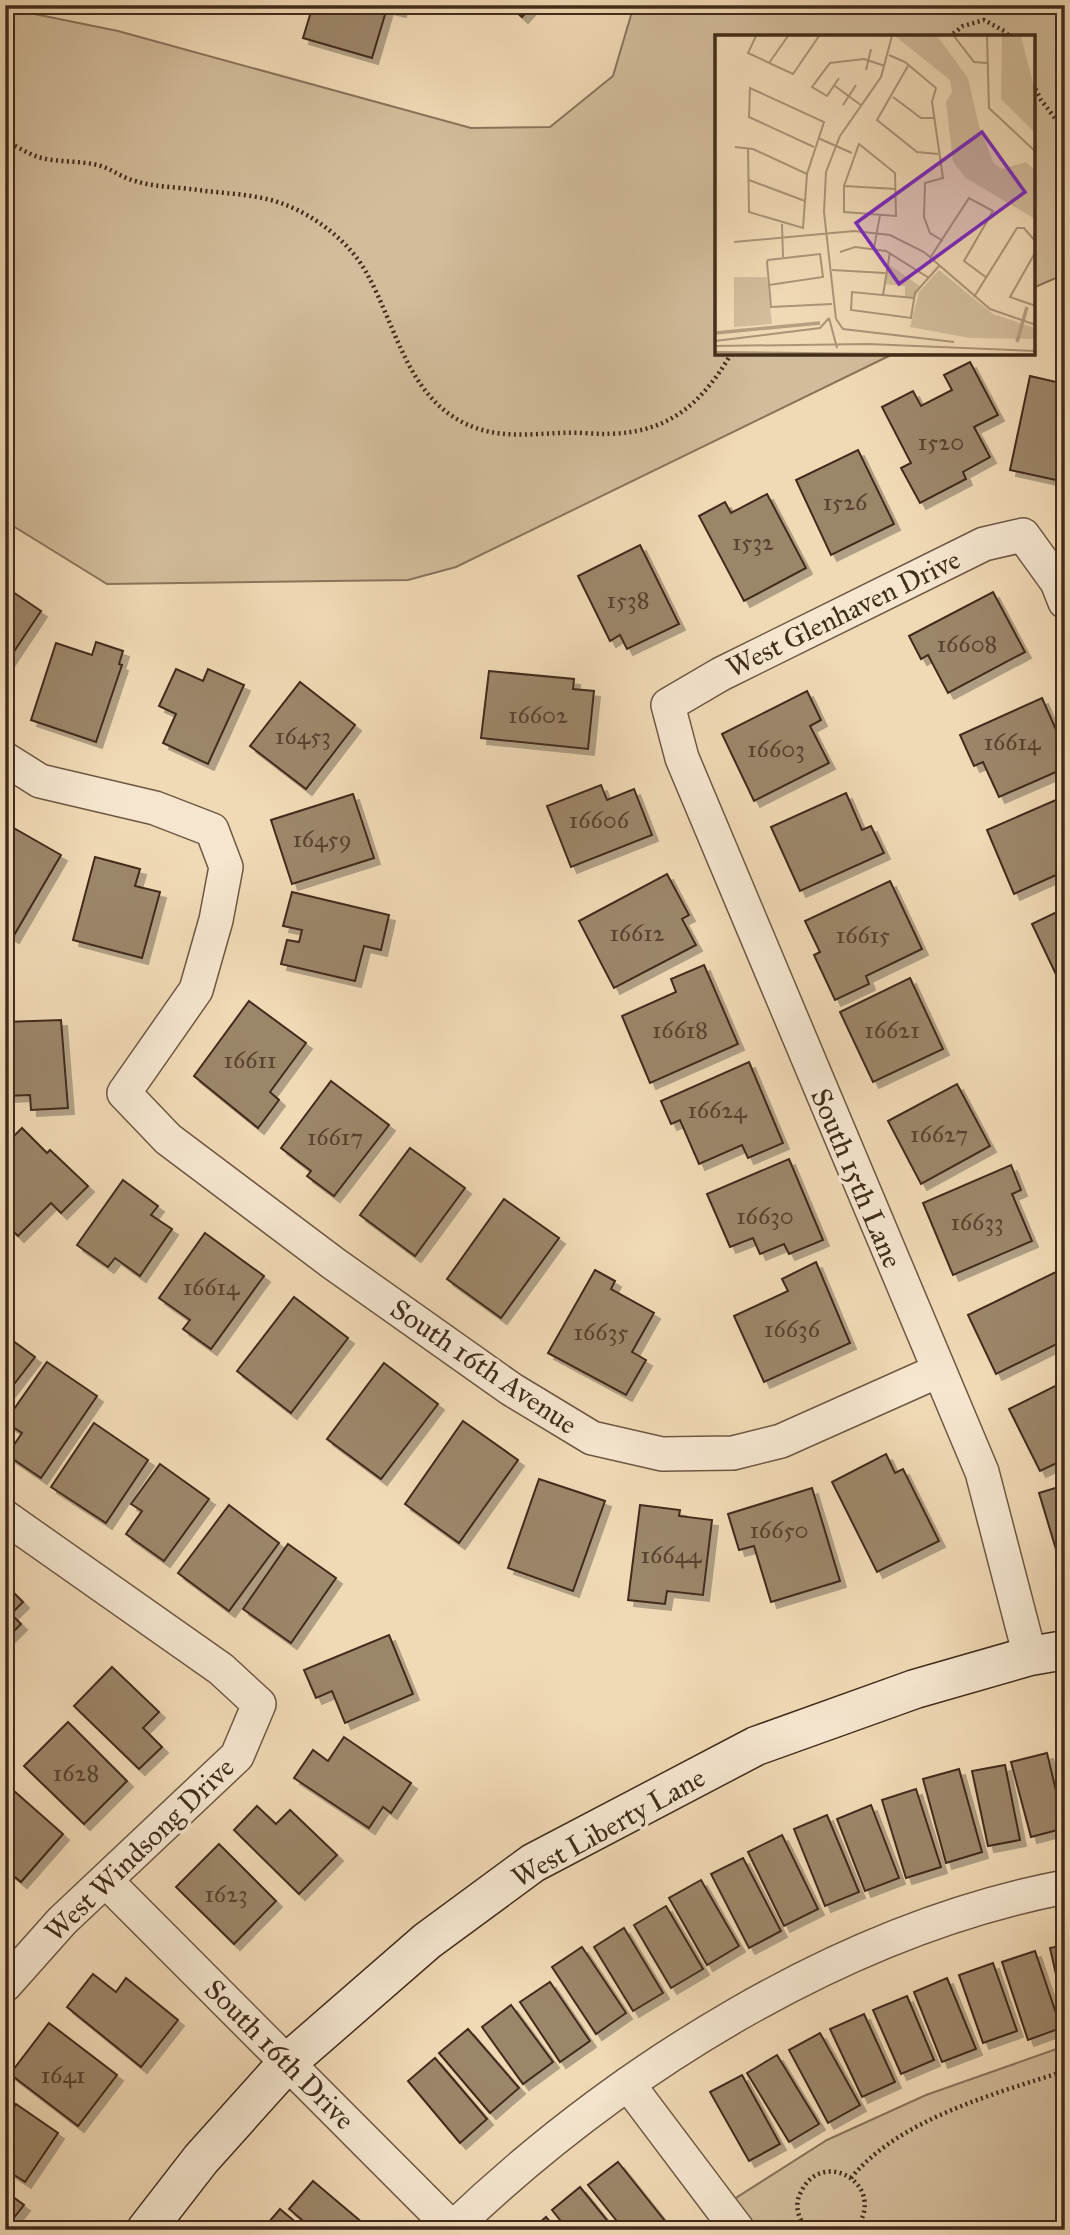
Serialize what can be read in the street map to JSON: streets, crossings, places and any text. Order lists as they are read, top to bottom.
{
  "streets": {
    "street": [
      "West Glenhaven Drive",
      "South 15th Lane",
      "South 16th Avenue",
      "West Liberty Lane",
      "West Windsong Drive",
      "South 16th Drive"
    ]
  },
  "crossings": [
    ["West Glenhaven Drive", "South 15th Lane"],
    ["South 15th Lane", "South 16th Avenue"],
    ["South 15th Lane", "West Liberty Lane"],
    ["West Liberty Lane", "South 16th Drive"],
    ["West Windsong Drive", "South 16th Drive"]
  ],
  "house_numbers": [
    "1520",
    "1526",
    "1532",
    "1538",
    "16608",
    "16602",
    "16453",
    "16614",
    "16603",
    "16606",
    "16459",
    "16612",
    "16615",
    "16618",
    "16621",
    "16611",
    "16624",
    "16627",
    "16617",
    "16630",
    "16633",
    "16614",
    "16636",
    "16635",
    "16650",
    "16644",
    "1628",
    "1623",
    "1641"
  ]
}
